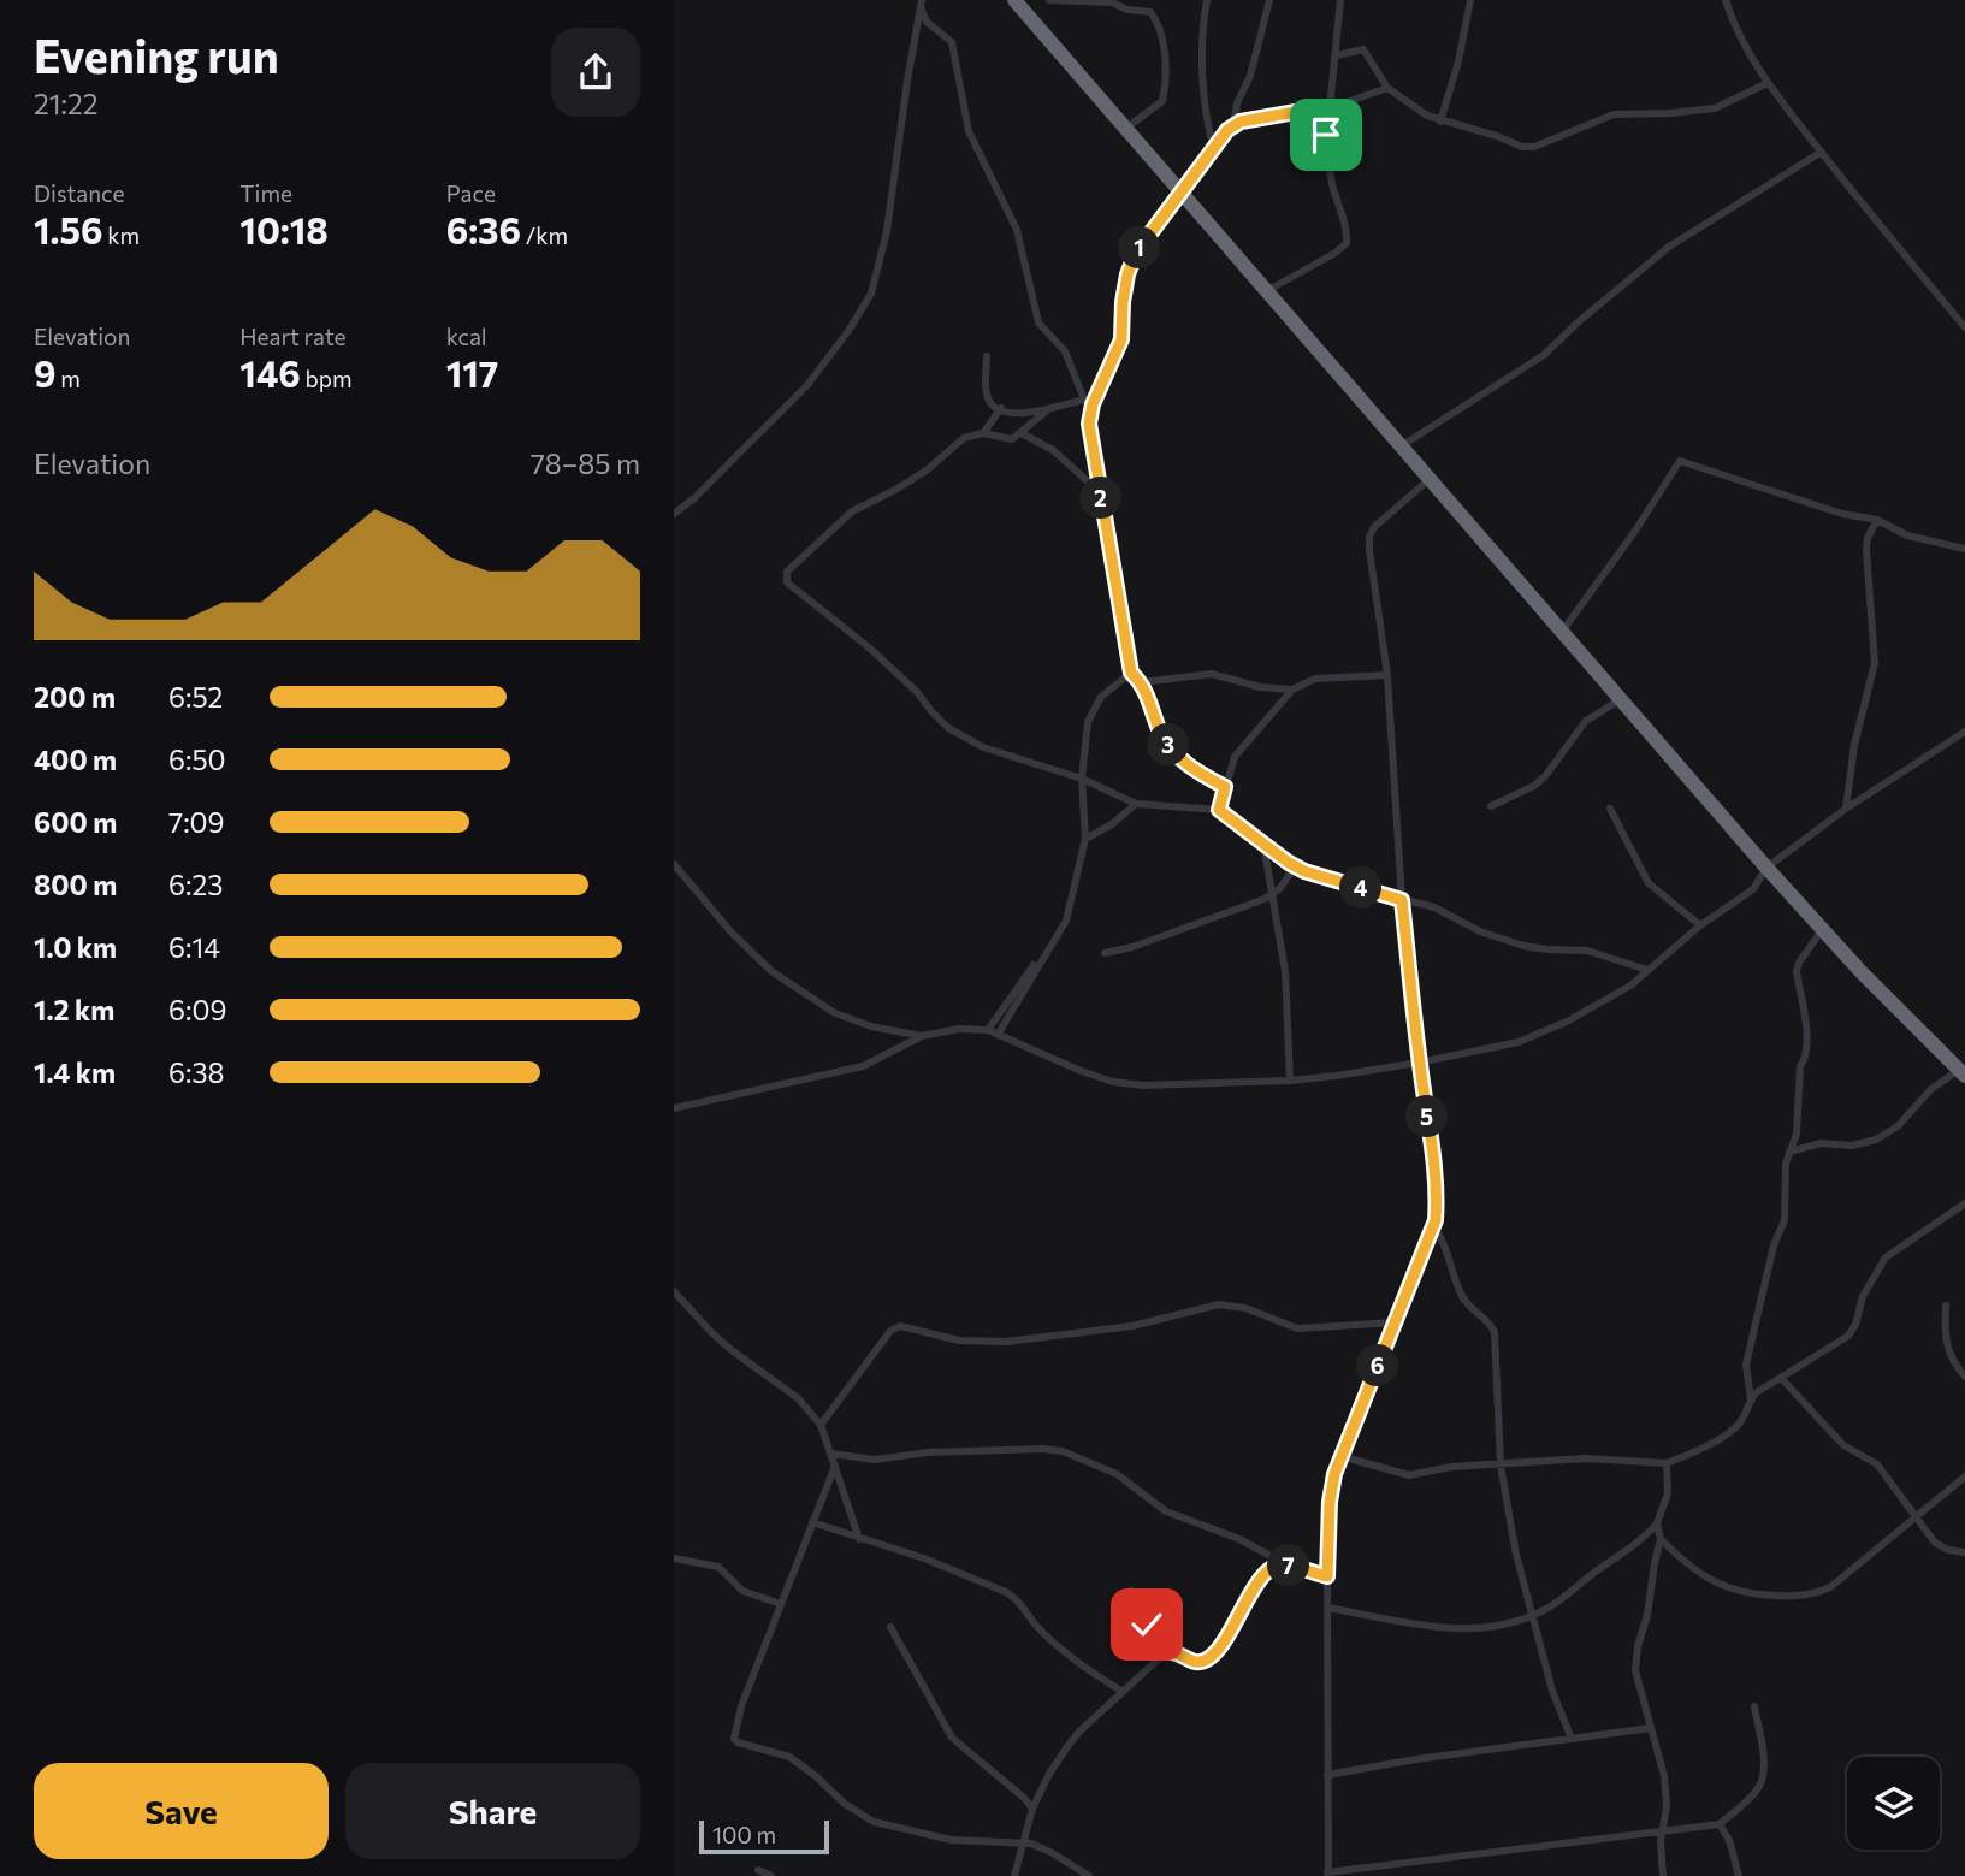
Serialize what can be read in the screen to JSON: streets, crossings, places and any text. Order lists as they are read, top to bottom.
{
  "scale_bar": "100 m",
  "page": {
    "heading": ["Evening run", "21:22"],
    "stats": [
      ["Distance", "1.56 km"],
      ["Time", "10:18"],
      ["Pace", "6:36 /km"],
      ["Elevation", "9 m"],
      ["Heart rate", "146 bpm"],
      ["kcal", "117"]
    ],
    "pins": [
      "1",
      "2",
      "3",
      "4",
      "5",
      "6",
      "7"
    ],
    "chart": ["Elevation", "78–85 m"],
    "list": [
      {
        "name": "200 m",
        "note": "6:52"
      },
      {
        "name": "400 m",
        "note": "6:50"
      },
      {
        "name": "600 m",
        "note": "7:09"
      },
      {
        "name": "800 m",
        "note": "6:23"
      },
      {
        "name": "1.0 km",
        "note": "6:14"
      },
      {
        "name": "1.2 km",
        "note": "6:09"
      },
      {
        "name": "1.4 km",
        "note": "6:38"
      }
    ],
    "buttons": ["Save", "Share"],
    "scale": "100 m"
  }
}
